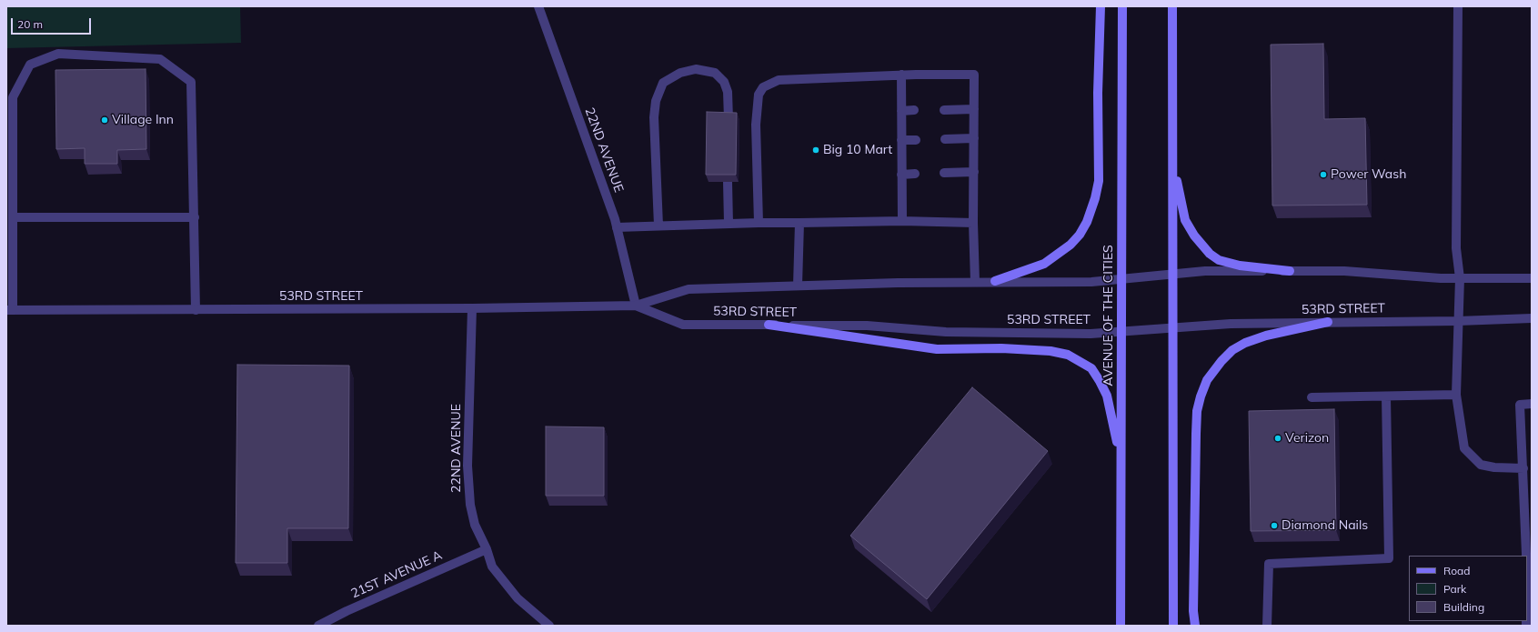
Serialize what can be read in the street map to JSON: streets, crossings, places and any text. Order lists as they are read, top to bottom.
{
  "streets": {
    "main road": ["AVENUE OF THE CITIES"],
    "street": ["22ND AVENUE", "53RD STREET", "21ST AVENUE A"]
  },
  "crossings": [
    ["22ND AVENUE", "53RD STREET"],
    ["22ND AVENUE", "21ST AVENUE A"],
    ["53RD STREET", "AVENUE OF THE CITIES"]
  ],
  "places": [
    "Village Inn",
    "Big 10 Mart",
    "Power Wash",
    "Verizon",
    "Diamond Nails"
  ],
  "legend": ["Road", "Park", "Building"],
  "scale_bar": "20 m"
}
